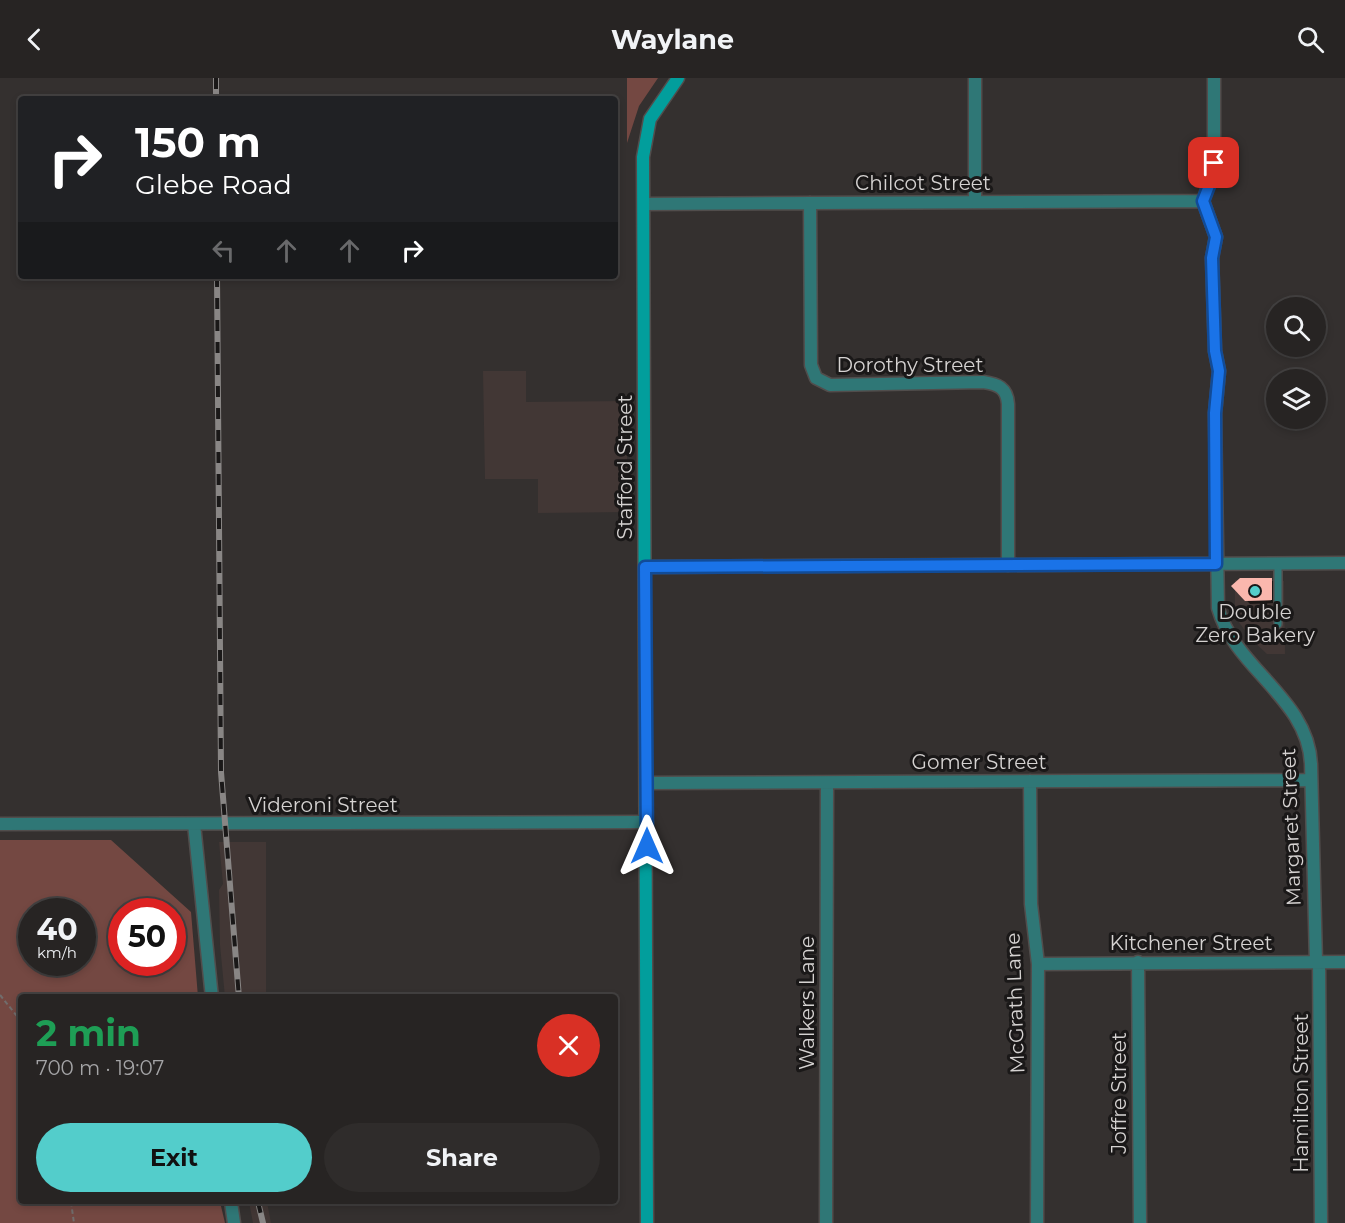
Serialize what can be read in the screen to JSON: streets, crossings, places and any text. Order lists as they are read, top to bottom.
{
  "streets": {
    "main road": ["Stafford Street"],
    "street": [
      "Chilcot Street",
      "Dorothy Street",
      "Gomer Street",
      "Videroni Street",
      "Margaret Street",
      "Kitchener Street",
      "Walkers Lane",
      "McGrath Lane",
      "Joffre Street",
      "Hamilton Street"
    ]
  },
  "crossings": [
    ["Chilcot Street", "Dorothy Street"],
    ["Chilcot Street", "Stafford Street"],
    ["Chilcot Street", "Margaret Street"],
    ["Stafford Street", "Gomer Street"],
    ["Stafford Street", "Videroni Street"],
    ["Gomer Street", "Margaret Street"],
    ["Gomer Street", "Walkers Lane"],
    ["Gomer Street", "McGrath Lane"],
    ["Margaret Street", "Kitchener Street"],
    ["Margaret Street", "Hamilton Street"],
    ["Kitchener Street", "McGrath Lane"],
    ["Kitchener Street", "Joffre Street"],
    ["Kitchener Street", "Hamilton Street"]
  ],
  "places": ["Double Zero Bakery"],
  "page": {
    "header": "Waylane",
    "turn": ["150 m", "Glebe Road"],
    "speed": "40 km/h",
    "limit": "50",
    "heading": ["2 min", "700 m · 19:07"],
    "buttons": ["Exit", "Share"]
  }
}
